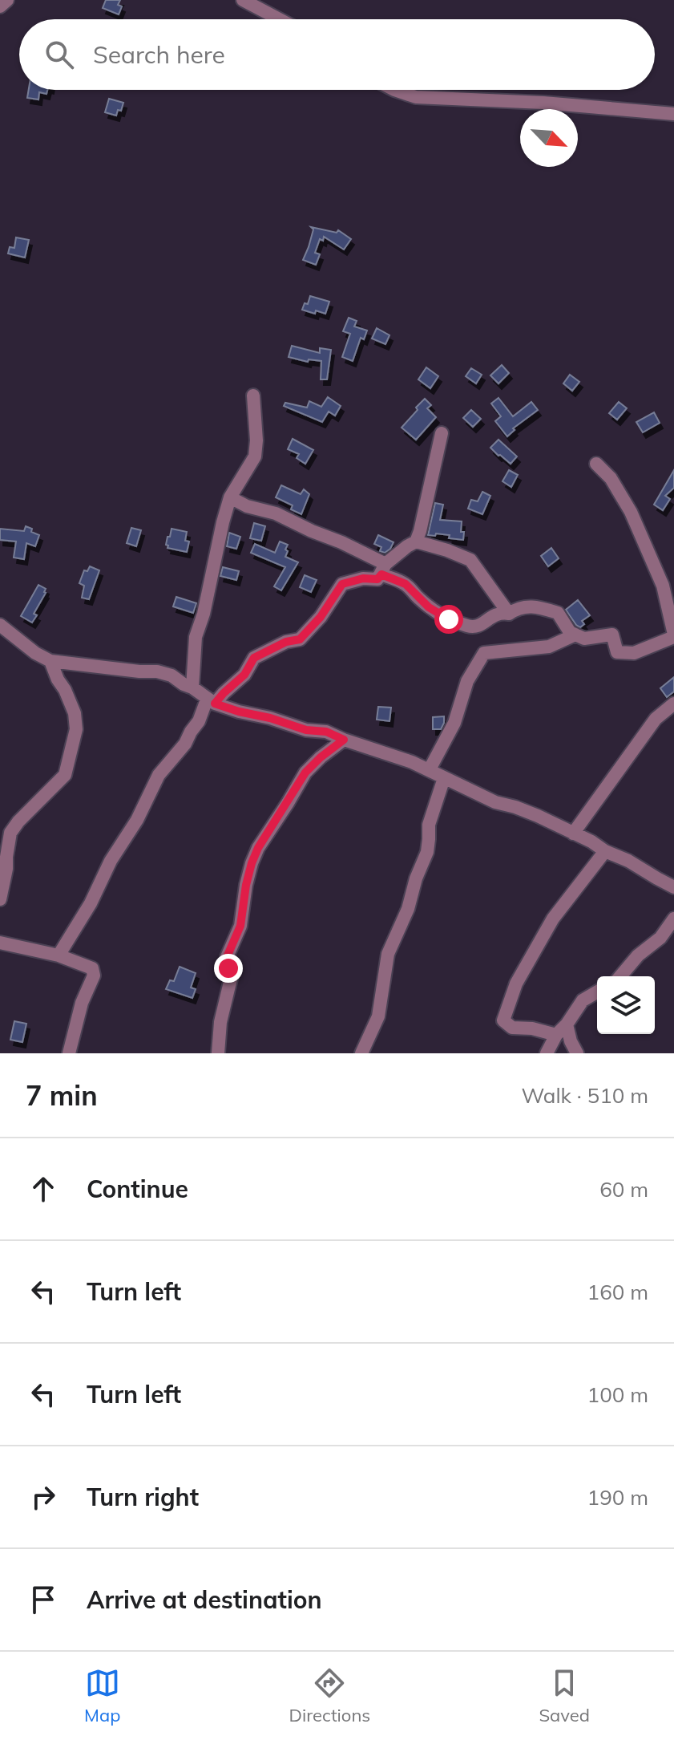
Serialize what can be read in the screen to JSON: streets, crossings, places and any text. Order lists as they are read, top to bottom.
{
  "north": "bottom right",
  "page": {
    "search": "Search here",
    "heading": ["7 min", "Walk · 510 m"],
    "list": [
      ["Continue", "60 m"],
      ["Turn left", "160 m"],
      ["Turn left", "100 m"],
      ["Turn right", "190 m"],
      "Arrive at destination"
    ],
    "nav": ["Map", "Directions", "Saved"]
  }
}
